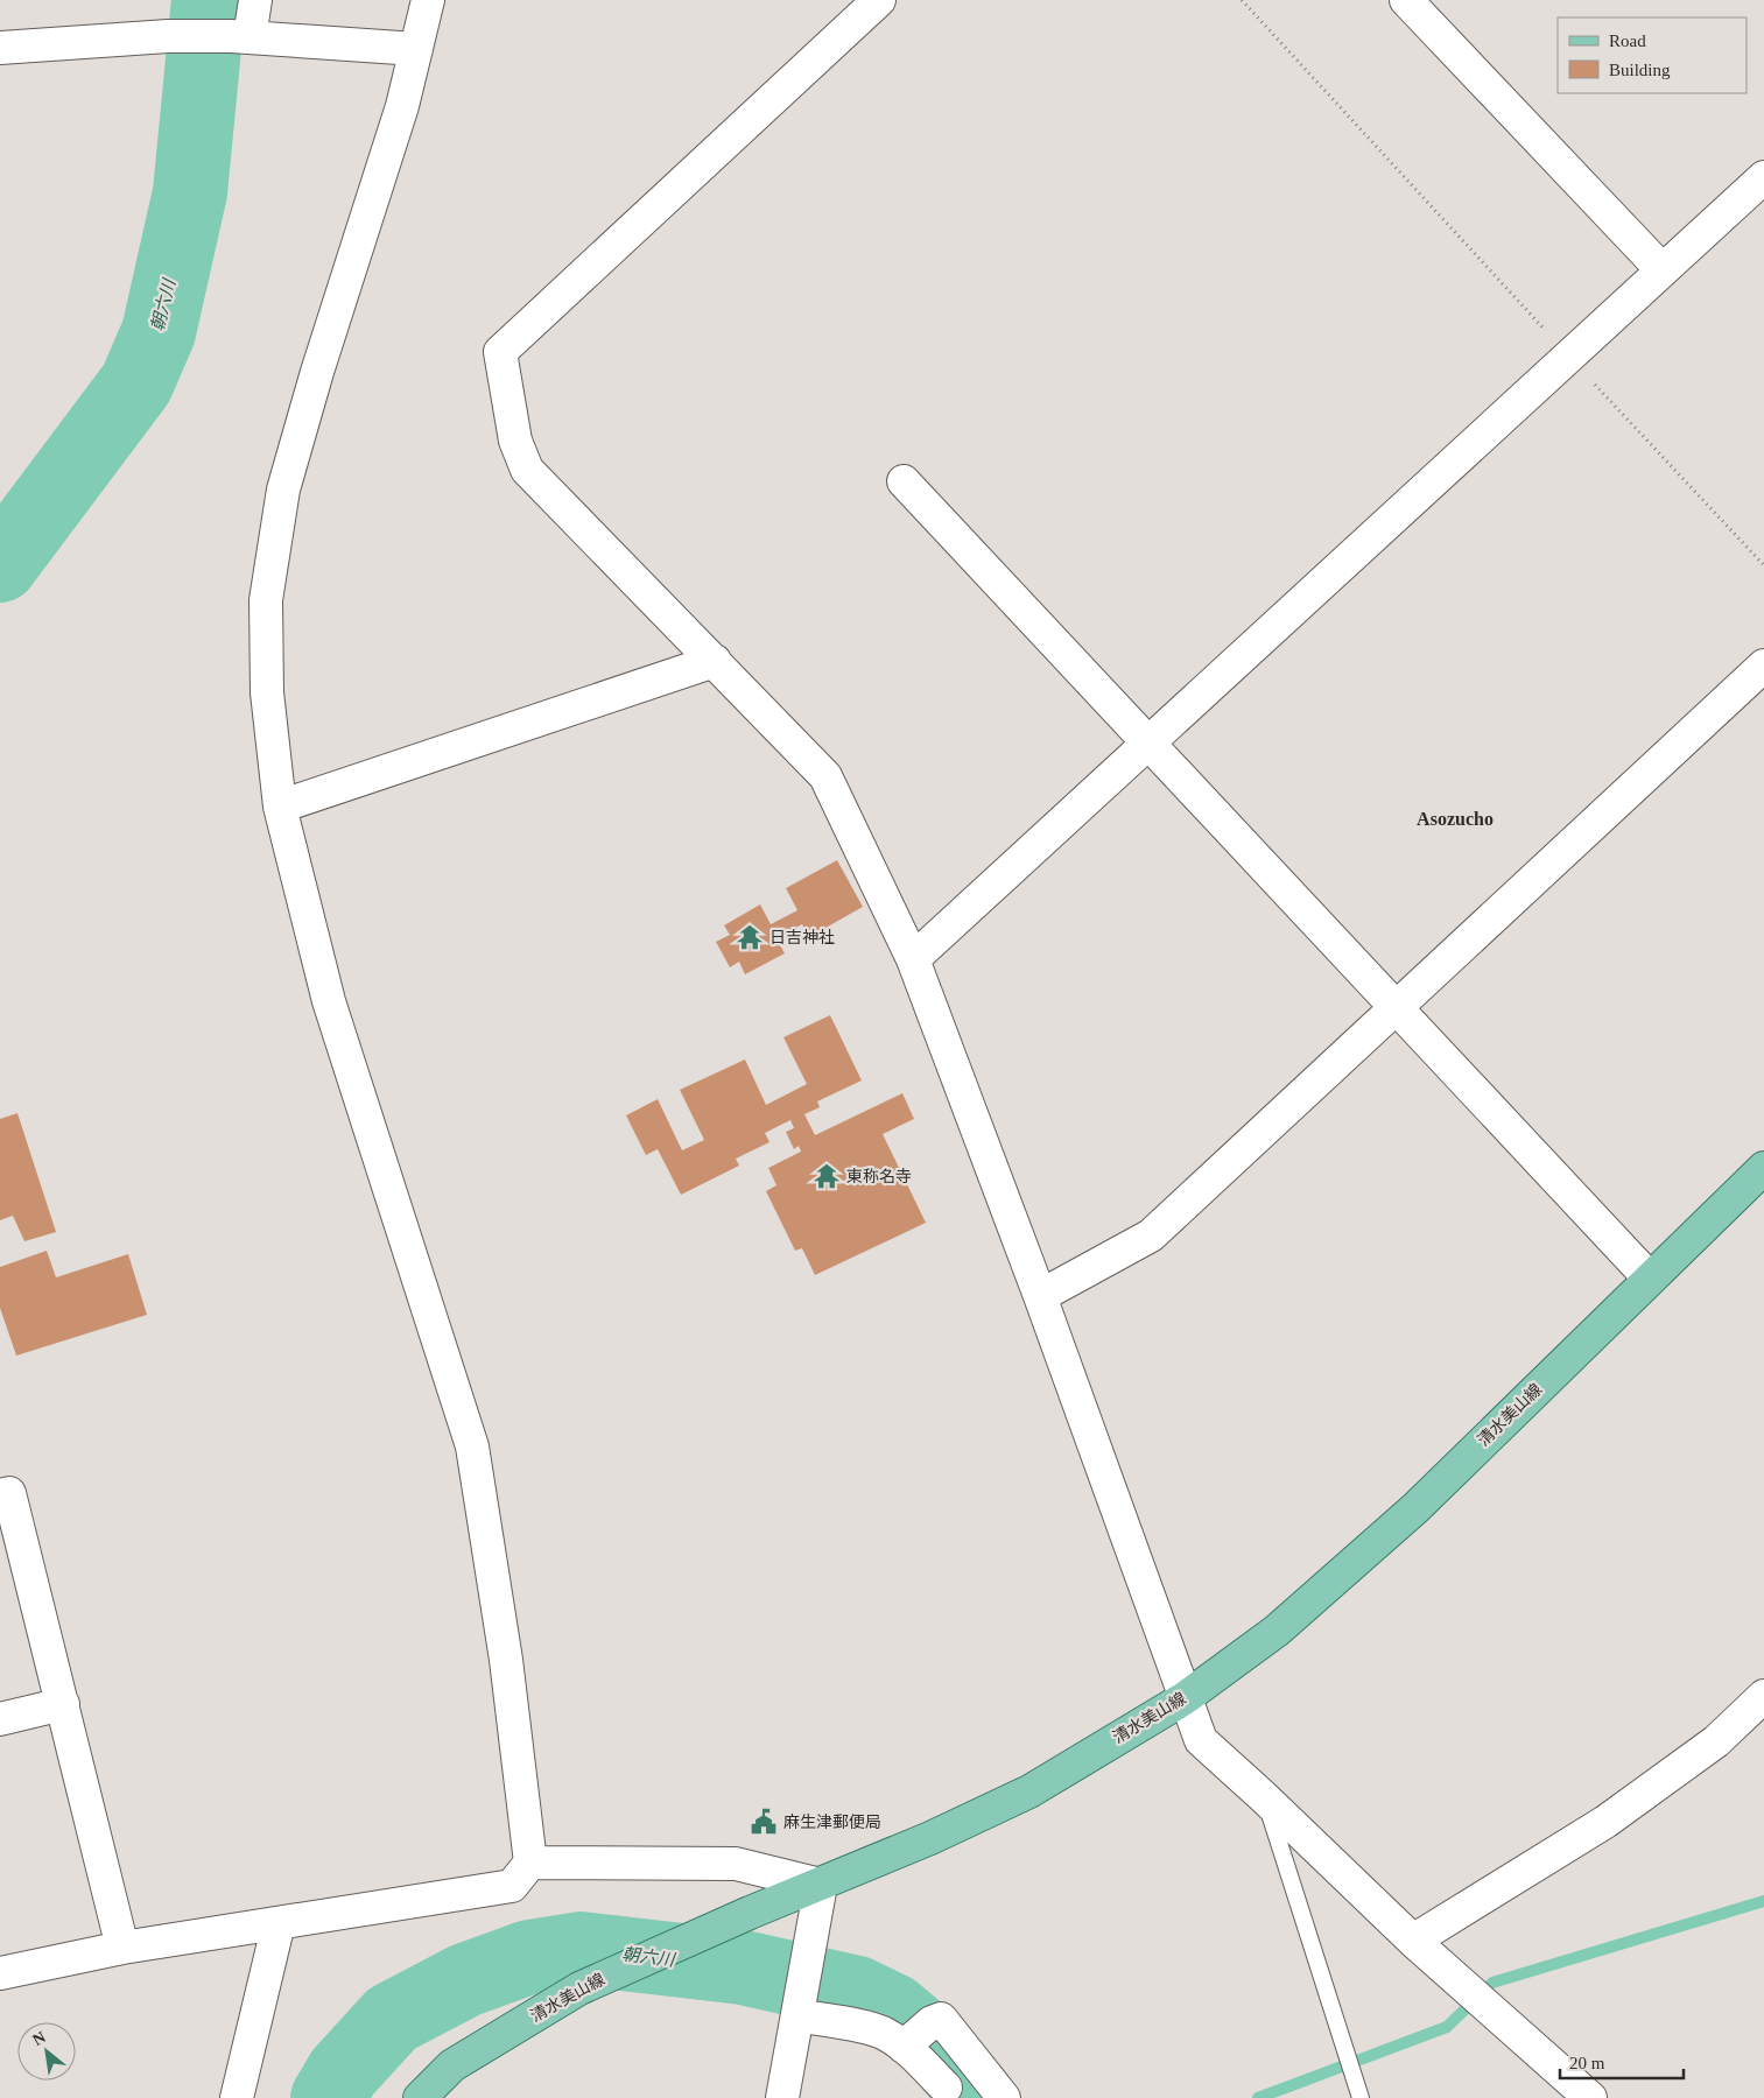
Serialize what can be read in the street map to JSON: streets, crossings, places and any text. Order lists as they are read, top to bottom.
{
  "streets": {
    "main road": ["清水美山線"]
  },
  "districts": ["Asozucho"],
  "water": ["朝六川"],
  "places": {
    "temple": ["日吉神社", "東称名寺"],
    "public building": ["麻生津郵便局"]
  },
  "legend": ["Road", "Building"],
  "scale_bar": "20 m",
  "north": "top left"
}
